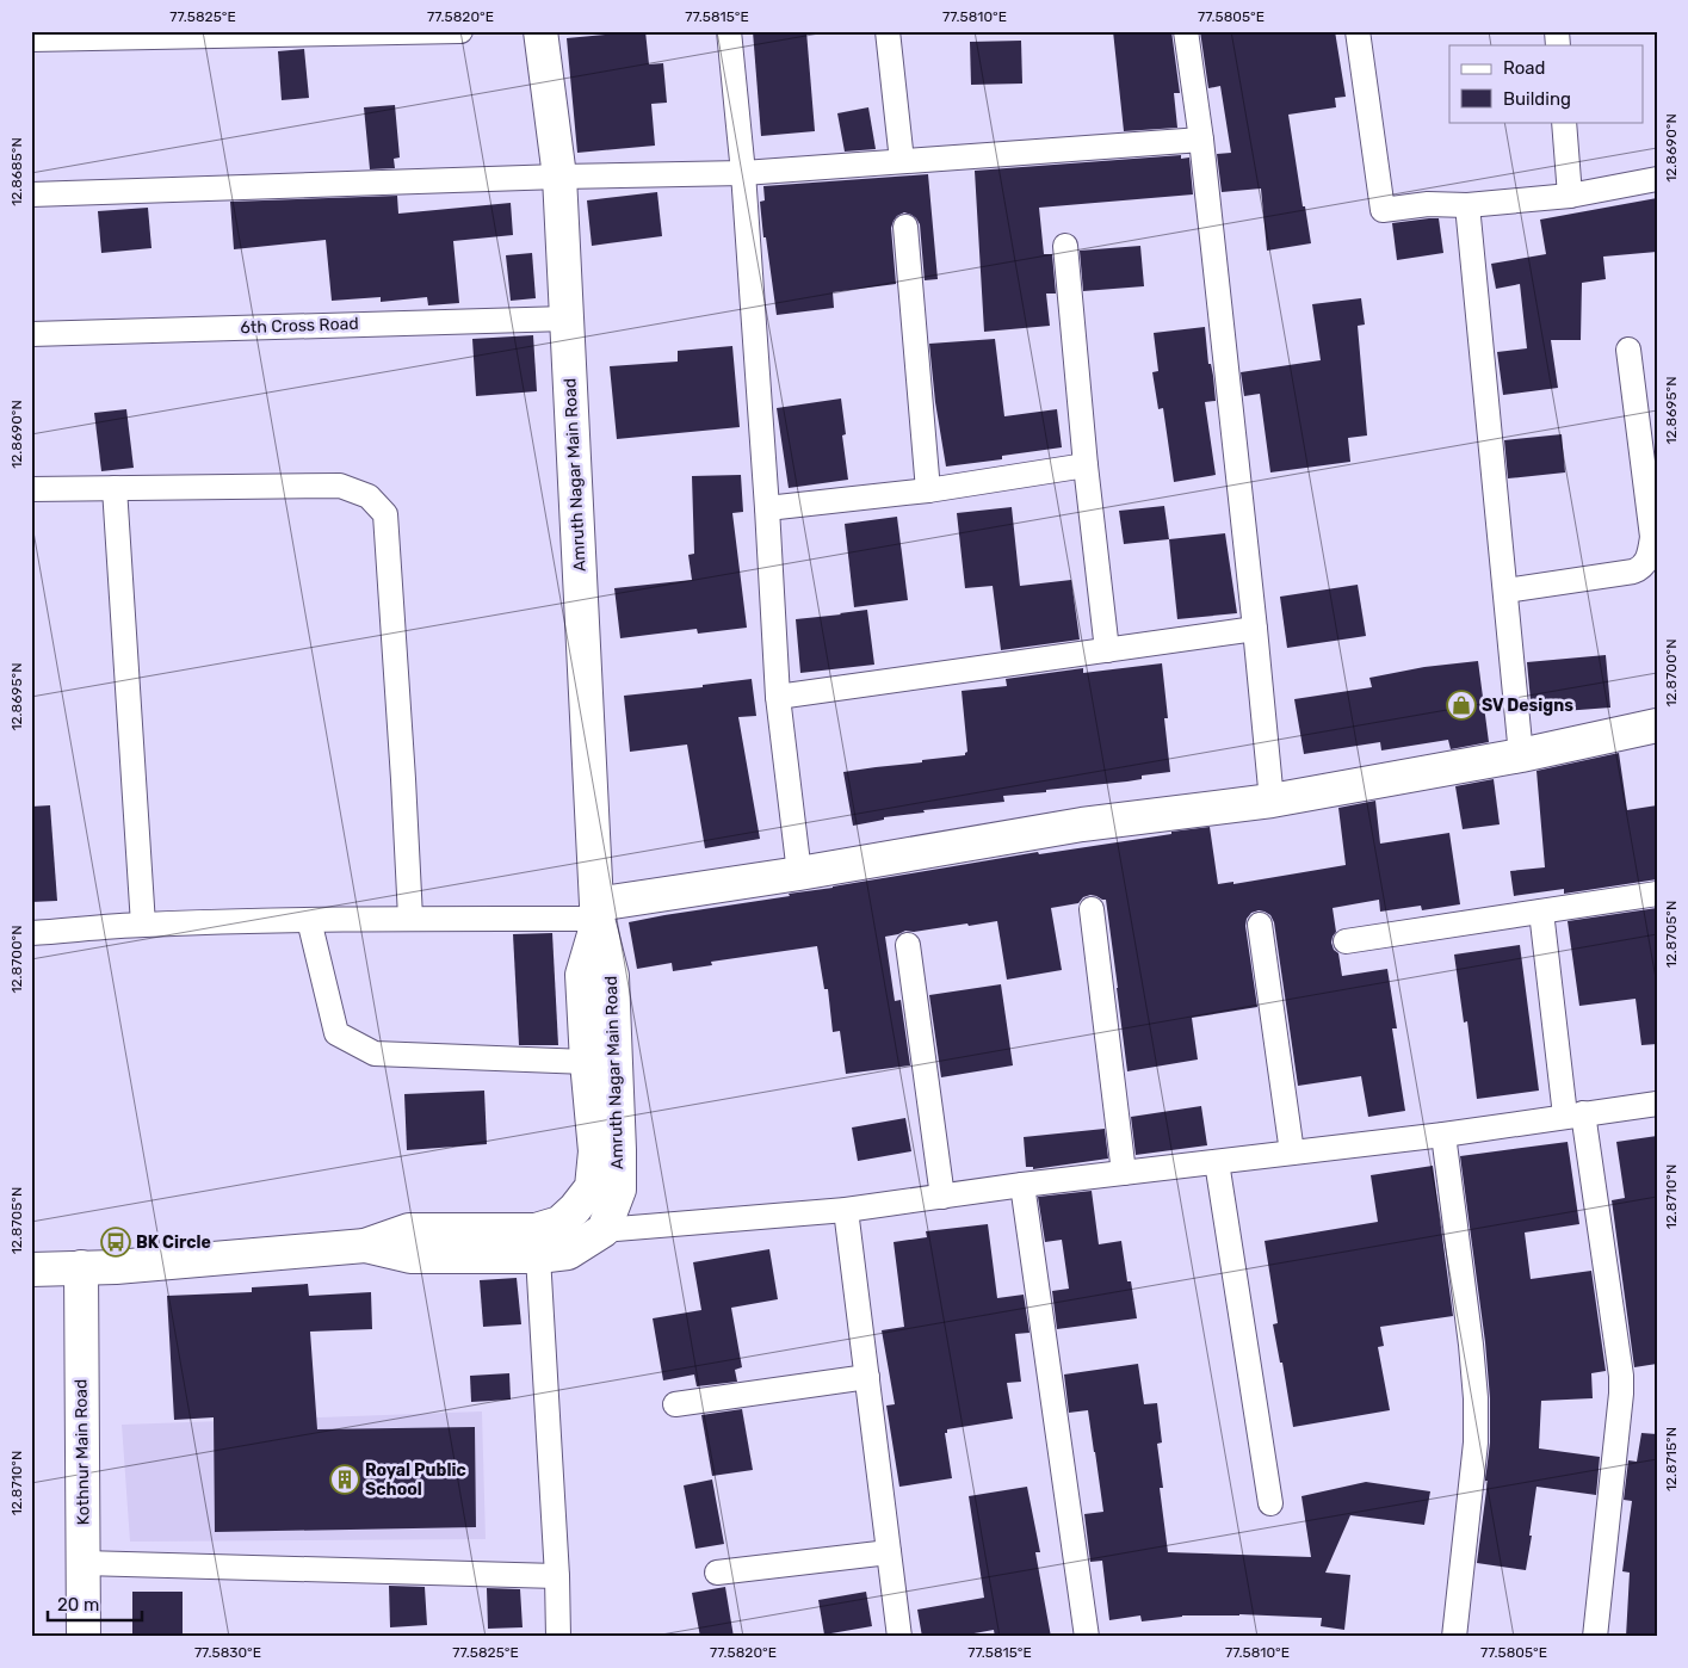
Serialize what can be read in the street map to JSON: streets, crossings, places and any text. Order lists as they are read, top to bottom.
{
  "streets": {
    "main road": ["Amruth Nagar Main Road", "Kothnur Main Road"],
    "street": ["6th Cross Road"]
  },
  "crossings": [
    ["6th Cross Road", "Amruth Nagar Main Road"],
    ["Amruth Nagar Main Road", "Kothnur Main Road"]
  ],
  "places": {
    "shop": ["SV Designs"],
    "bus stop": ["BK Circle"],
    "building": ["Royal Public School"]
  },
  "legend": ["Road", "Building"],
  "scale_bar": "20 m",
  "coordinates": [
    "77.5825°E",
    "77.5820°E",
    "77.5815°E",
    "77.5810°E",
    "77.5805°E",
    "12.8690°N",
    "12.8685°N",
    "12.8695°N",
    "12.8700°N",
    "12.8705°N",
    "12.8710°N",
    "12.8715°N",
    "77.5830°E"
  ]
}
